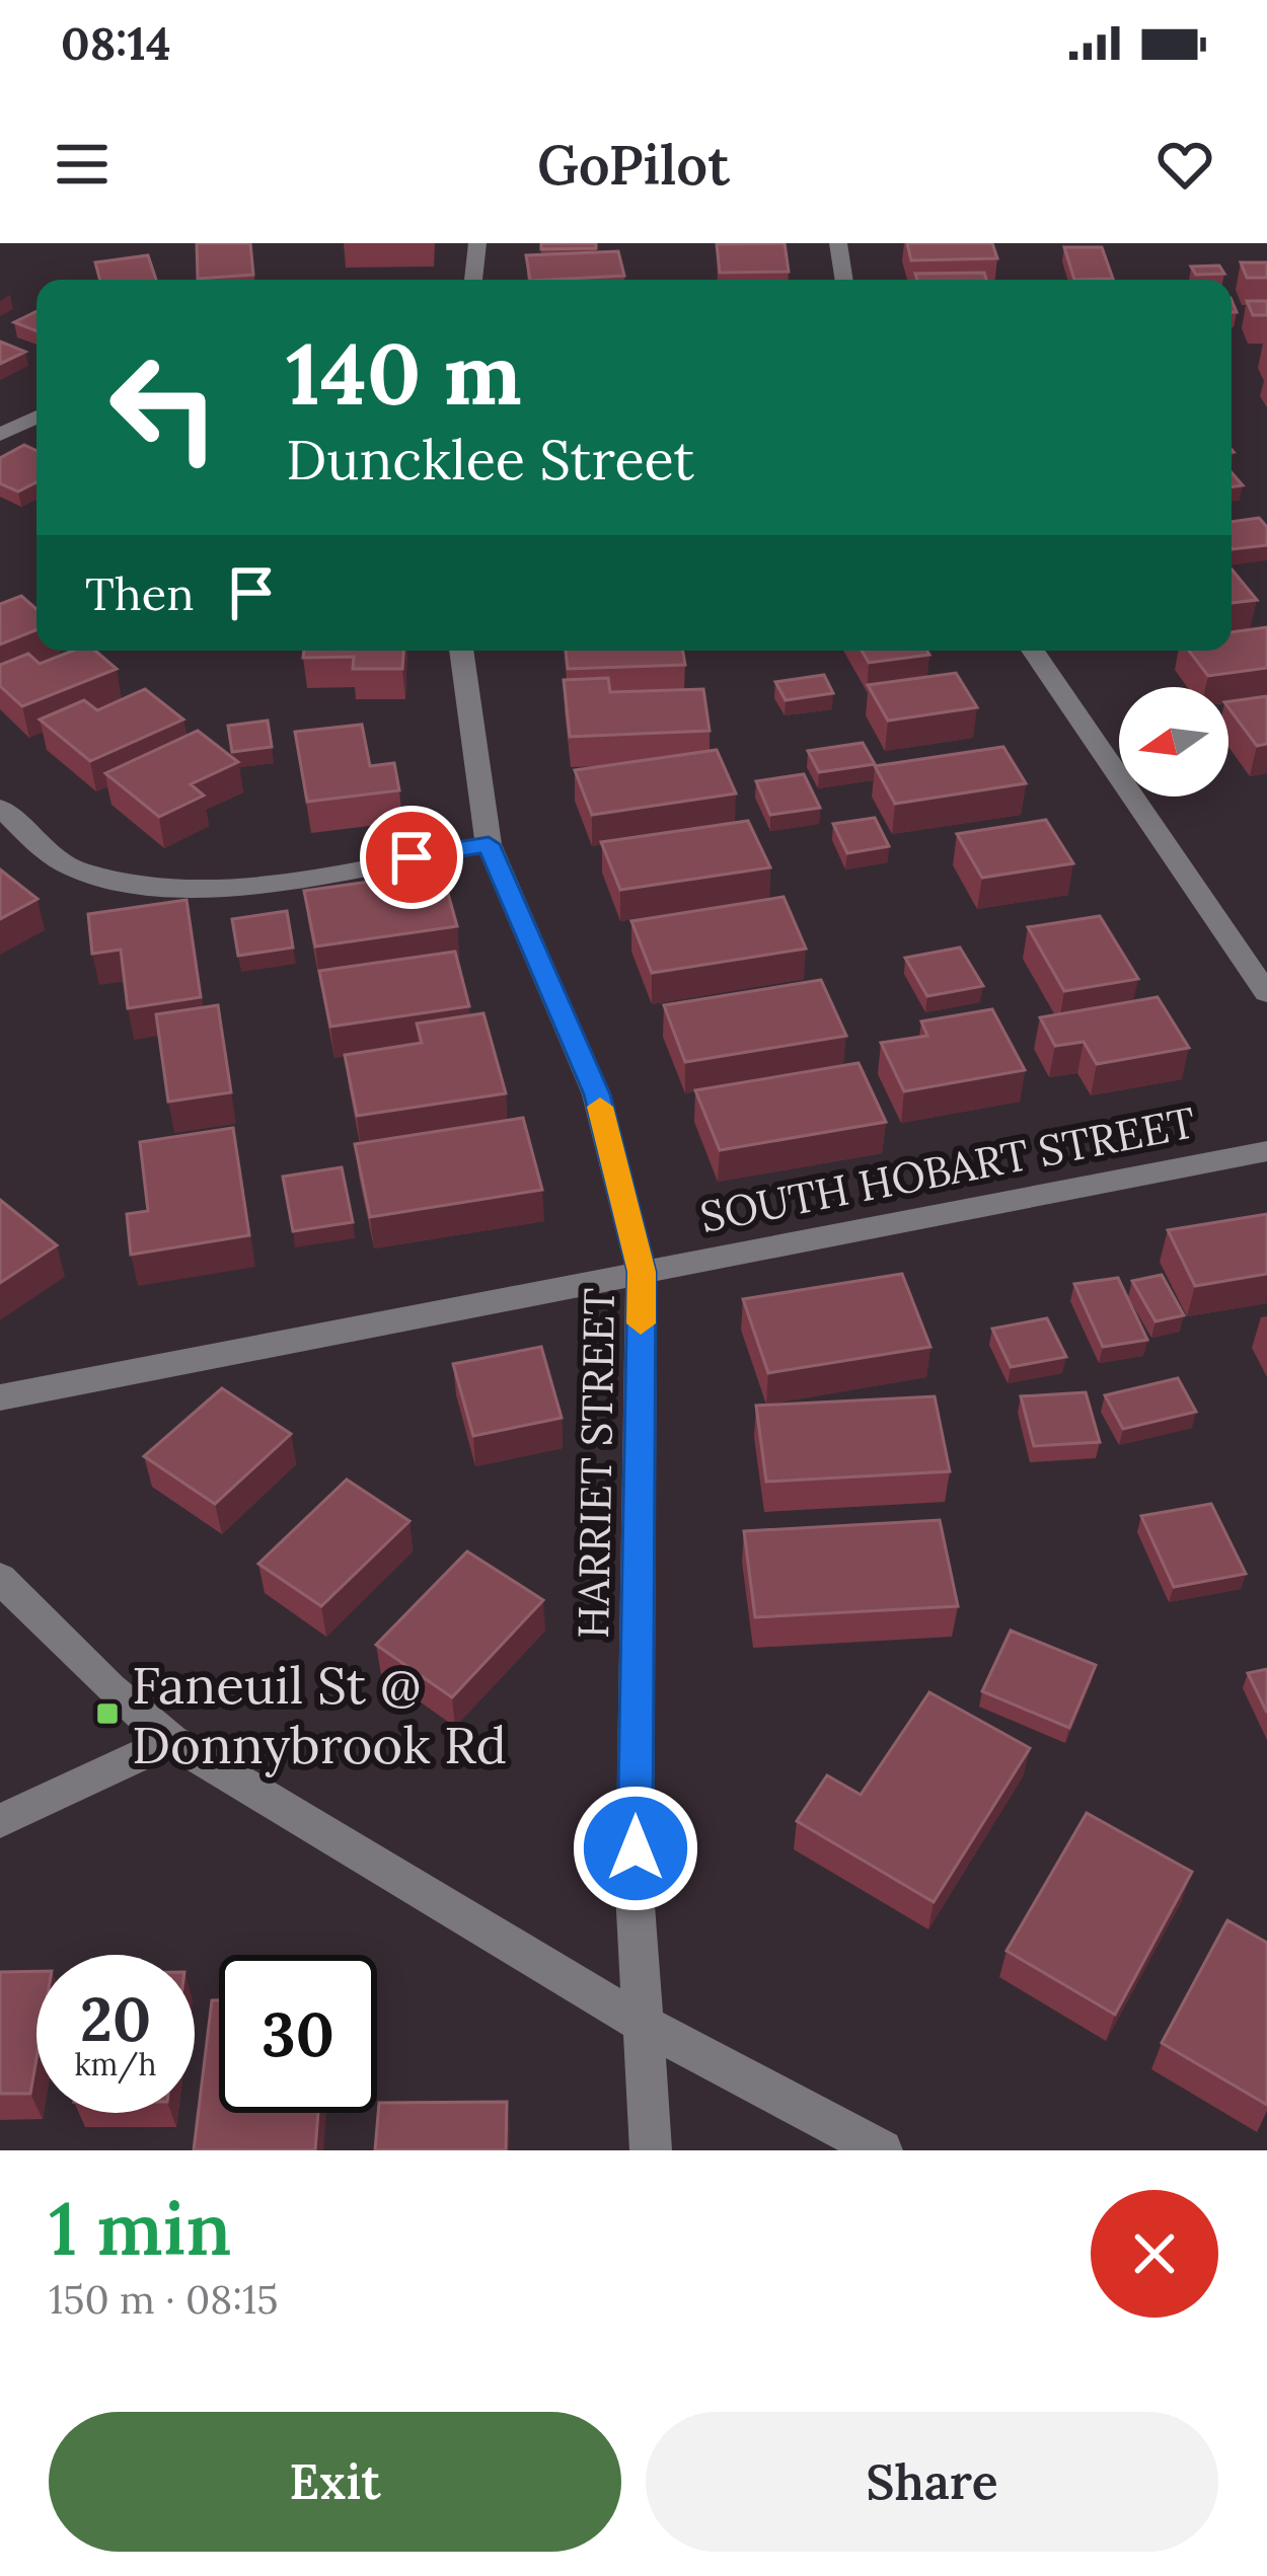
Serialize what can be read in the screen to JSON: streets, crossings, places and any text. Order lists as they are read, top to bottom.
{
  "streets": {
    "street": ["SOUTH HOBART STREET", "HARRIET STREET"]
  },
  "crossings": [
    ["SOUTH HOBART STREET", "HARRIET STREET"]
  ],
  "places": {
    "transit": ["Faneuil St @ Donnybrook Rd"]
  },
  "north": "left",
  "page": {
    "status": "08:14",
    "header": "GoPilot",
    "turn": ["140 m", "Duncklee Street"],
    "then": "Then",
    "speed": "20 km/h",
    "limit": "30",
    "heading": ["1 min", "150 m · 08:15"],
    "buttons": ["Exit", "Share"]
  }
}
